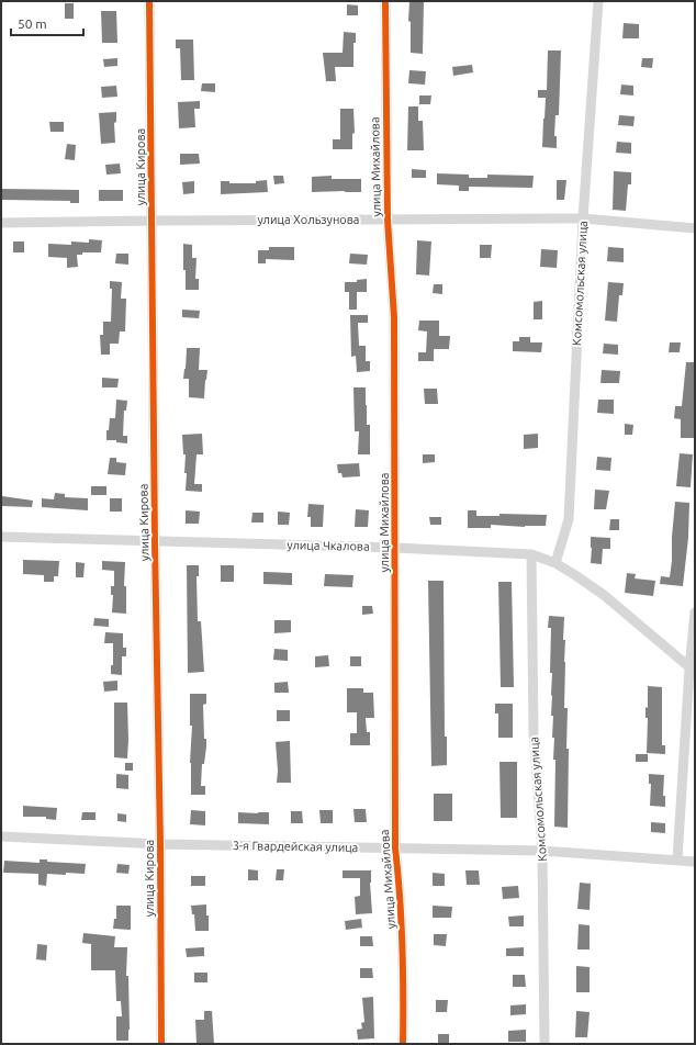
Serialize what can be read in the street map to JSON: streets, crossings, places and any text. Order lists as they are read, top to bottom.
{
  "streets": {
    "street": [
      "улица Кирова",
      "улица Михайлова",
      "улица Хользунова",
      "Комсомольская улица",
      "улица Чкалова",
      "3-я Гвардейская улица"
    ]
  },
  "crossings": [
    ["улица Кирова", "улица Хользунова"],
    ["улица Кирова", "улица Чкалова"],
    ["улица Кирова", "3-я Гвардейская улица"],
    ["улица Михайлова", "улица Хользунова"],
    ["улица Михайлова", "улица Чкалова"],
    ["улица Михайлова", "3-я Гвардейская улица"],
    ["улица Хользунова", "Комсомольская улица"],
    ["Комсомольская улица", "улица Чкалова"],
    ["Комсомольская улица", "3-я Гвардейская улица"]
  ],
  "scale_bar": "50 m"
}
